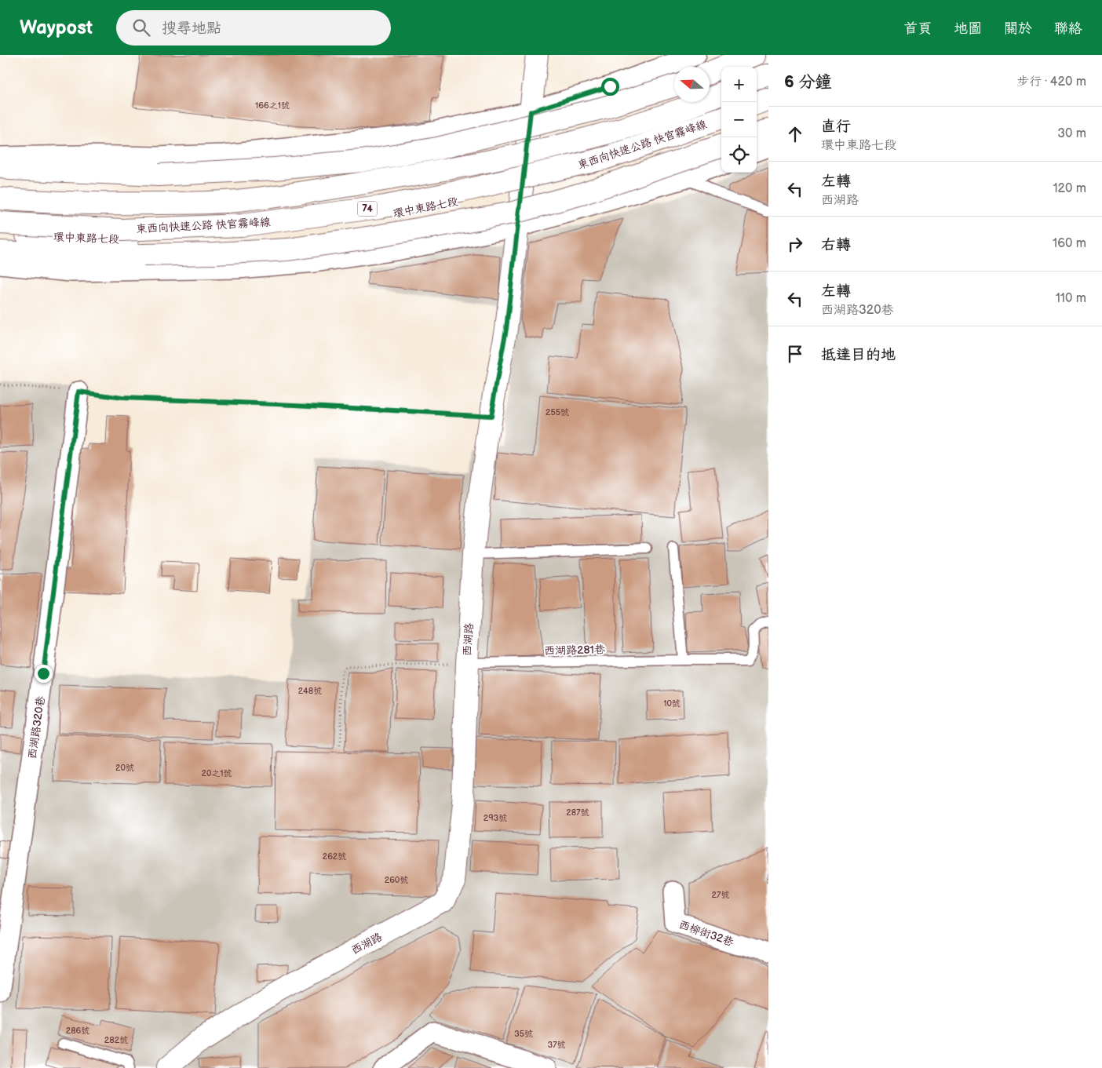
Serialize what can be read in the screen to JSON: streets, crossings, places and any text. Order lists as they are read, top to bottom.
{
  "streets": {
    "main road": [
      "東西向快速公路 快官霧峰線",
      "環中東路七段",
      "74",
      "西湖路"
    ],
    "street": ["西湖路320巷", "西柳街32巷"],
    "lane": ["西湖路281巷"]
  },
  "crossings": [
    ["環中東路七段", "西湖路"],
    ["西湖路", "西湖路281巷"]
  ],
  "house_numbers": [
    "166之1號",
    "255號",
    "248號",
    "10號",
    "20號",
    "20之1號",
    "287號",
    "293號",
    "262號",
    "260號",
    "27號",
    "286號",
    "35號",
    "282號",
    "37號"
  ],
  "north": "left",
  "page": {
    "header": "Waypost",
    "search": "搜尋地點",
    "nav": [
      "首頁",
      "地圖",
      "關於",
      "聯絡"
    ],
    "heading": ["6 分鐘", "步行 · 420 m"],
    "map_buttons": ["+", "−"],
    "list": [
      ["直行", "環中東路七段", "30 m"],
      ["左轉", "西湖路", "120 m"],
      ["右轉", "160 m"],
      ["左轉", "西湖路320巷", "110 m"],
      "抵達目的地"
    ]
  }
}
